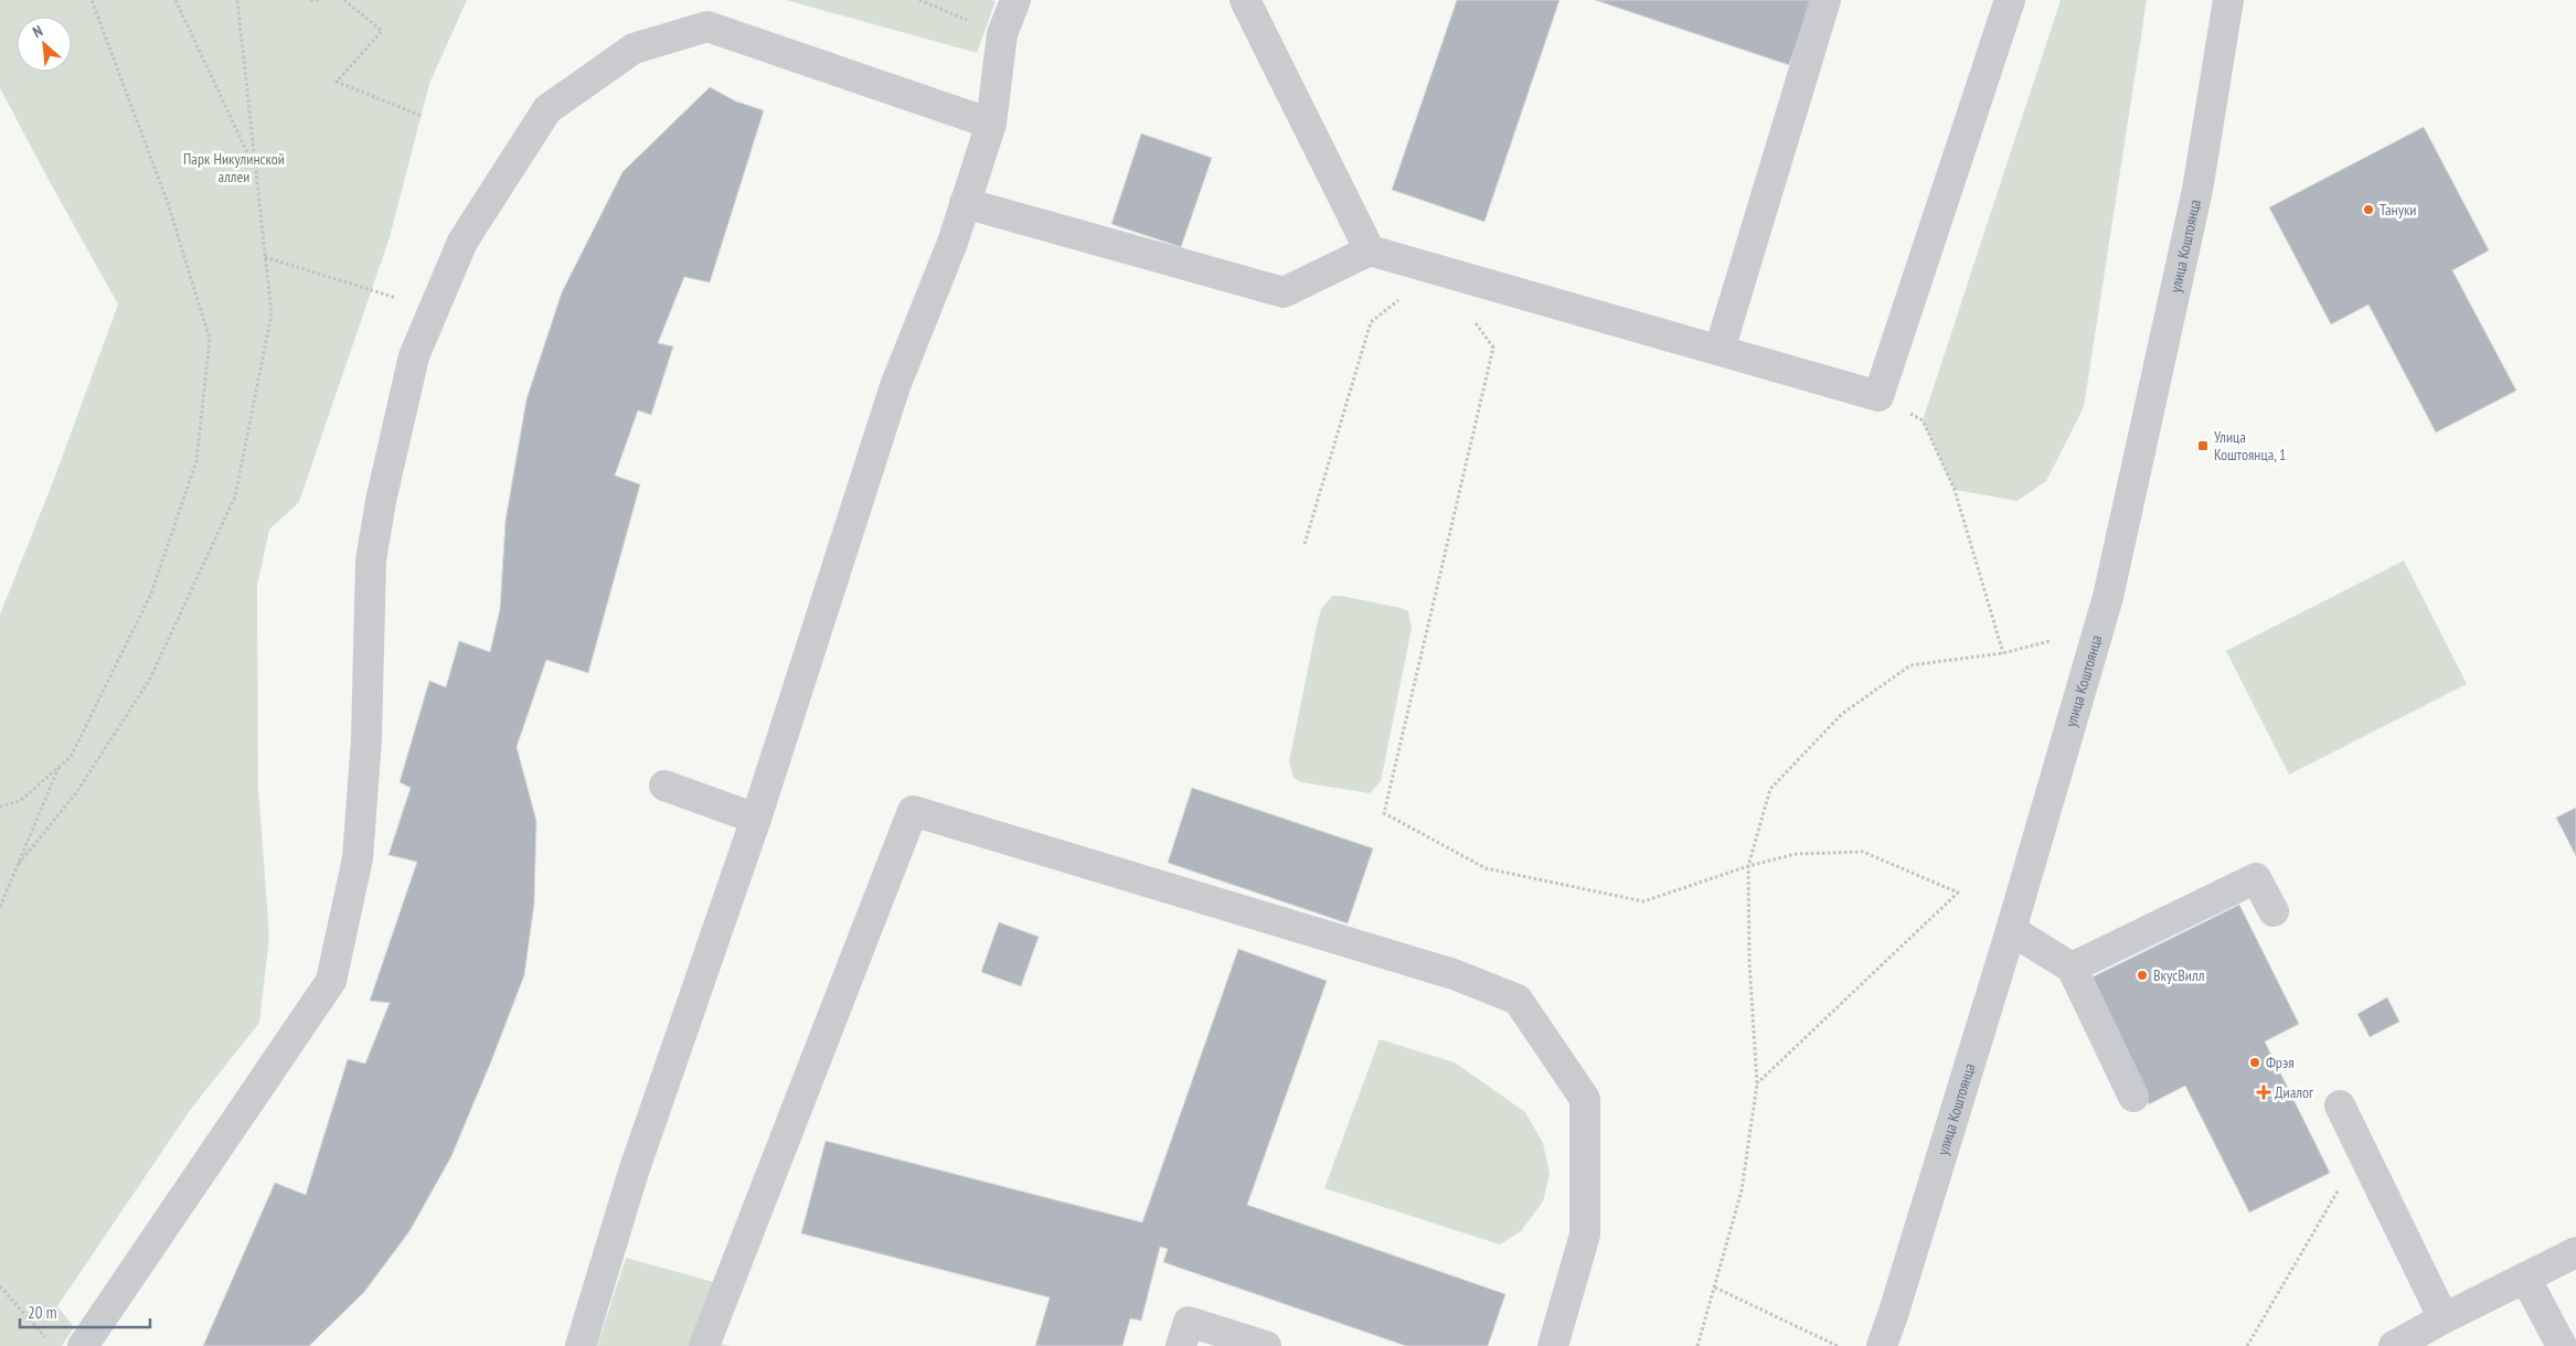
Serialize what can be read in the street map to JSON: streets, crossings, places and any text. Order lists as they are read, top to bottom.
{
  "streets": {
    "street": ["улица Коштоянца"]
  },
  "parks": ["Парк Никулинской аллеи"],
  "places": {
    "other": ["Тануки", "ВкусВилл", "Фрэя"],
    "transit": ["Улица Коштоянца, 1"],
    "health": ["Диалог"]
  },
  "scale_bar": "20 m",
  "north": "top left"
}
